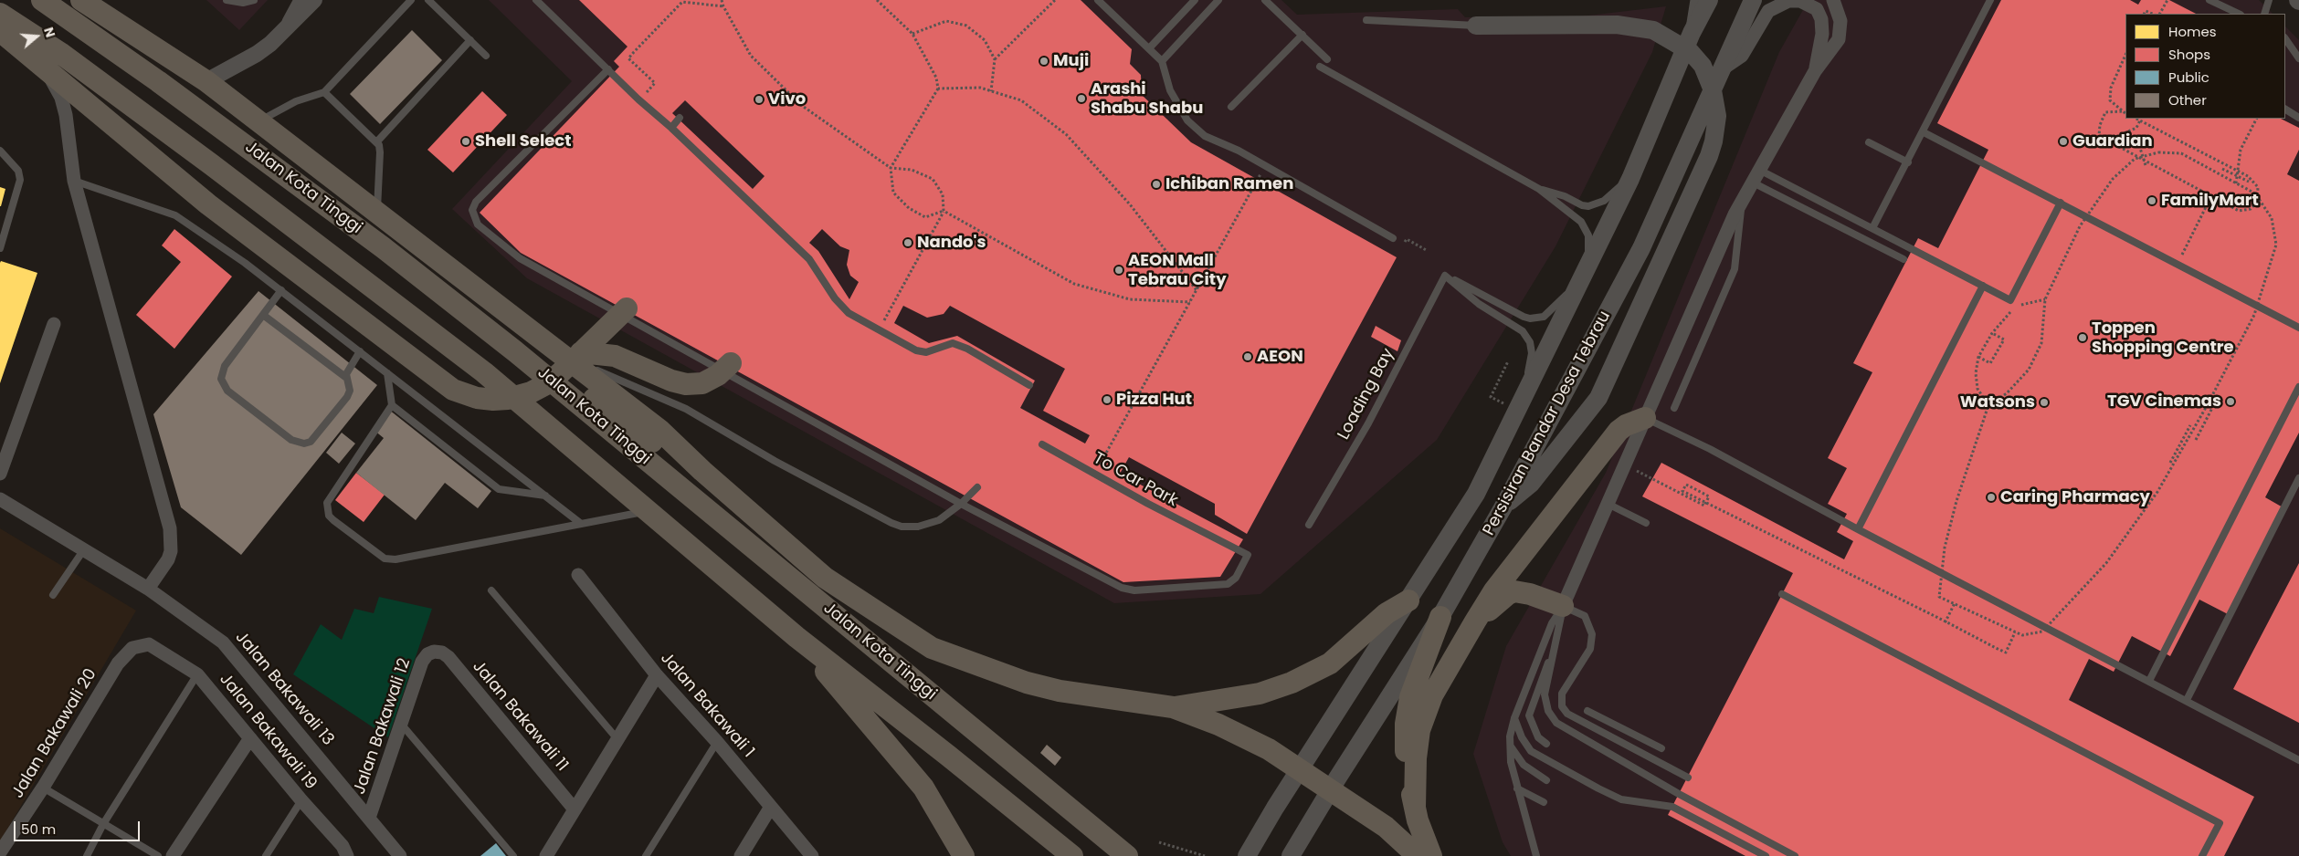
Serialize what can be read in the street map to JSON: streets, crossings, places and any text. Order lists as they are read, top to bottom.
{
  "streets": {
    "highway": ["Jalan Kota Tinggi"],
    "main road": ["Persisiran Bandar Desa Tebrau"],
    "street": [
      "Jalan Bakawali 13",
      "Jalan Bakawali 1",
      "Jalan Bakawali 11",
      "Jalan Bakawali 12",
      "Jalan Bakawali 19",
      "Jalan Bakawali 20"
    ],
    "lane": ["Loading Bay", "To Car Park"]
  },
  "crossings": [
    ["Jalan Bakawali 13", "Jalan Bakawali 12"],
    ["Jalan Bakawali 11", "Jalan Bakawali 12"],
    ["Jalan Bakawali 19", "Jalan Bakawali 20"]
  ],
  "places": [
    "Muji",
    "Arashi Shabu Shabu",
    "Vivo",
    "Shell Select",
    "Guardian",
    "Ichiban Ramen",
    "FamilyMart",
    "Nando's",
    "AEON Mall Tebrau City",
    "Toppen Shopping Centre",
    "AEON",
    "Pizza Hut",
    "TGV Cinemas",
    "Watsons",
    "Caring Pharmacy"
  ],
  "legend": [
    "Homes",
    "Shops",
    "Public",
    "Other"
  ],
  "scale_bar": "50 m",
  "north": "right"
}
